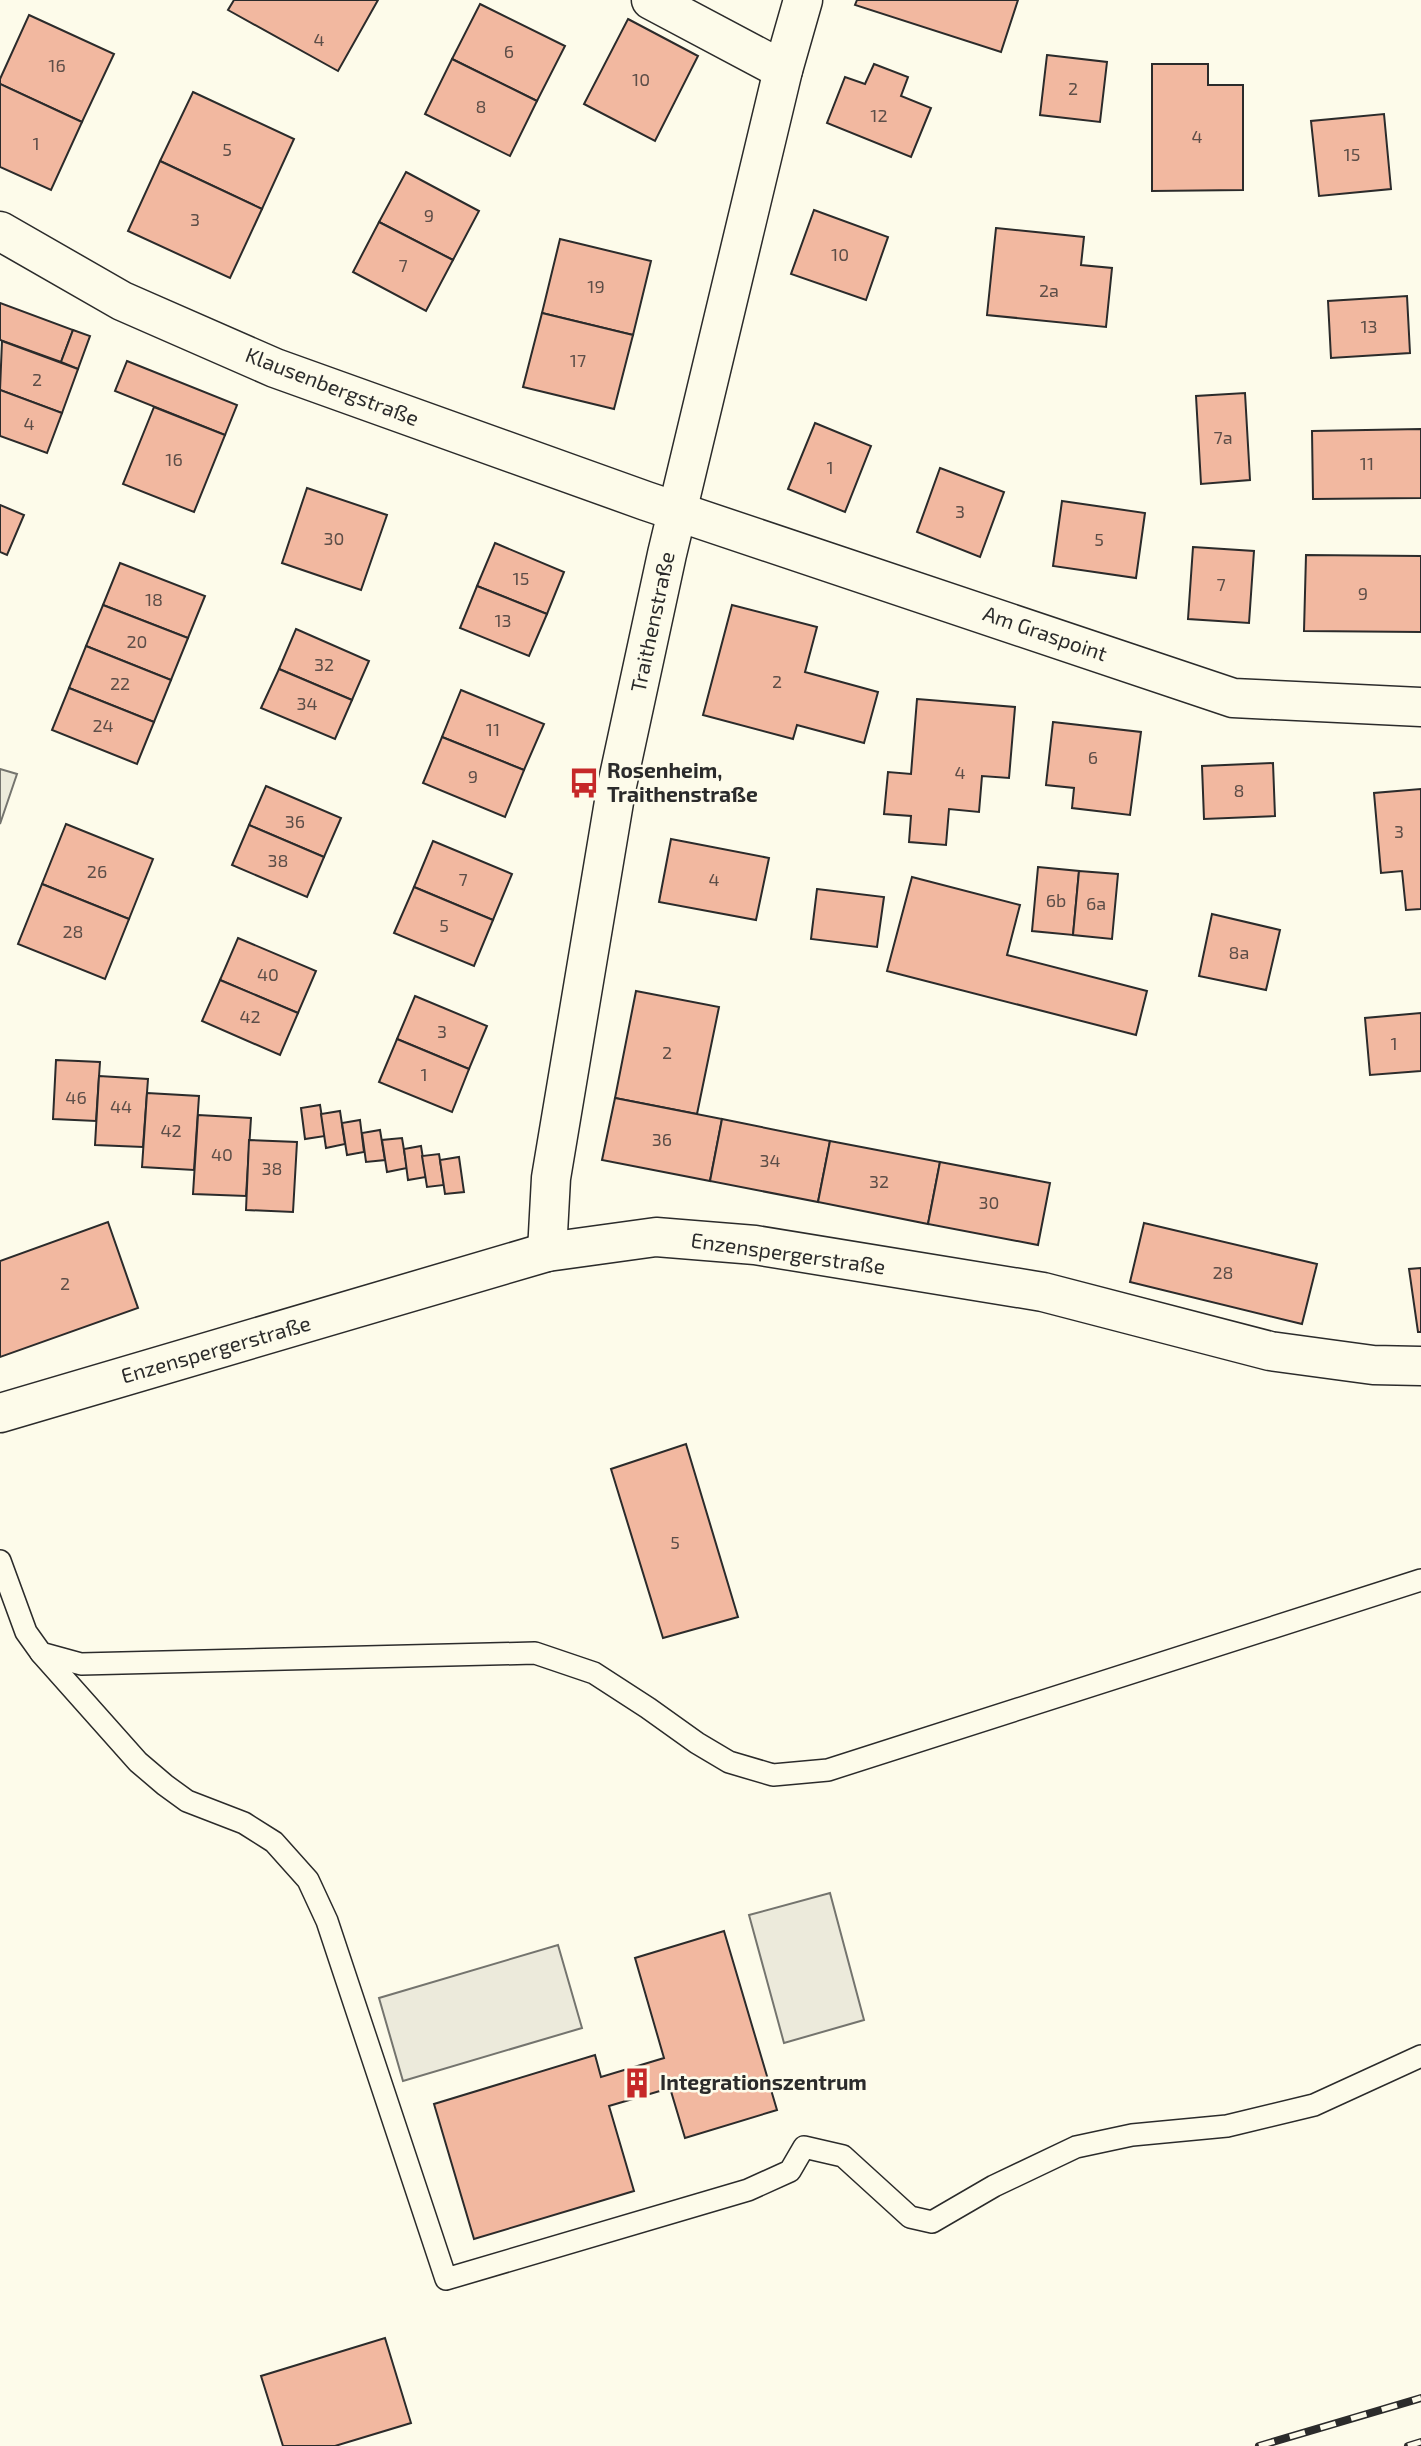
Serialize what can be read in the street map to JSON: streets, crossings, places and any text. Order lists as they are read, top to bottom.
{
  "streets": {
    "street": [
      "Klausenbergstraße",
      "Traithenstraße",
      "Am Graspoint",
      "Enzenspergerstraße"
    ]
  },
  "crossings": [
    ["Klausenbergstraße", "Traithenstraße"],
    ["Klausenbergstraße", "Am Graspoint"],
    ["Traithenstraße", "Am Graspoint"],
    ["Traithenstraße", "Enzenspergerstraße"]
  ],
  "places": {
    "bus stop": ["Rosenheim, Traithenstraße"],
    "building": ["Integrationszentrum"]
  },
  "house_numbers": [
    "4",
    "6",
    "16",
    "10",
    "2",
    "8",
    "12",
    "4",
    "1",
    "5",
    "15",
    "9",
    "3",
    "10",
    "7",
    "19",
    "2a",
    "13",
    "17",
    "2",
    "4",
    "7a",
    "16",
    "11",
    "1",
    "3",
    "30",
    "5",
    "15",
    "7",
    "9",
    "18",
    "13",
    "20",
    "32",
    "2",
    "22",
    "34",
    "24",
    "11",
    "6",
    "4",
    "9",
    "8",
    "36",
    "3",
    "38",
    "26",
    "7",
    "4",
    "6b",
    "6a",
    "5",
    "28",
    "8a",
    "40",
    "42",
    "3",
    "1",
    "2",
    "1",
    "46",
    "44",
    "42",
    "36",
    "40",
    "34",
    "38",
    "32",
    "30",
    "28",
    "2",
    "5"
  ]
}
